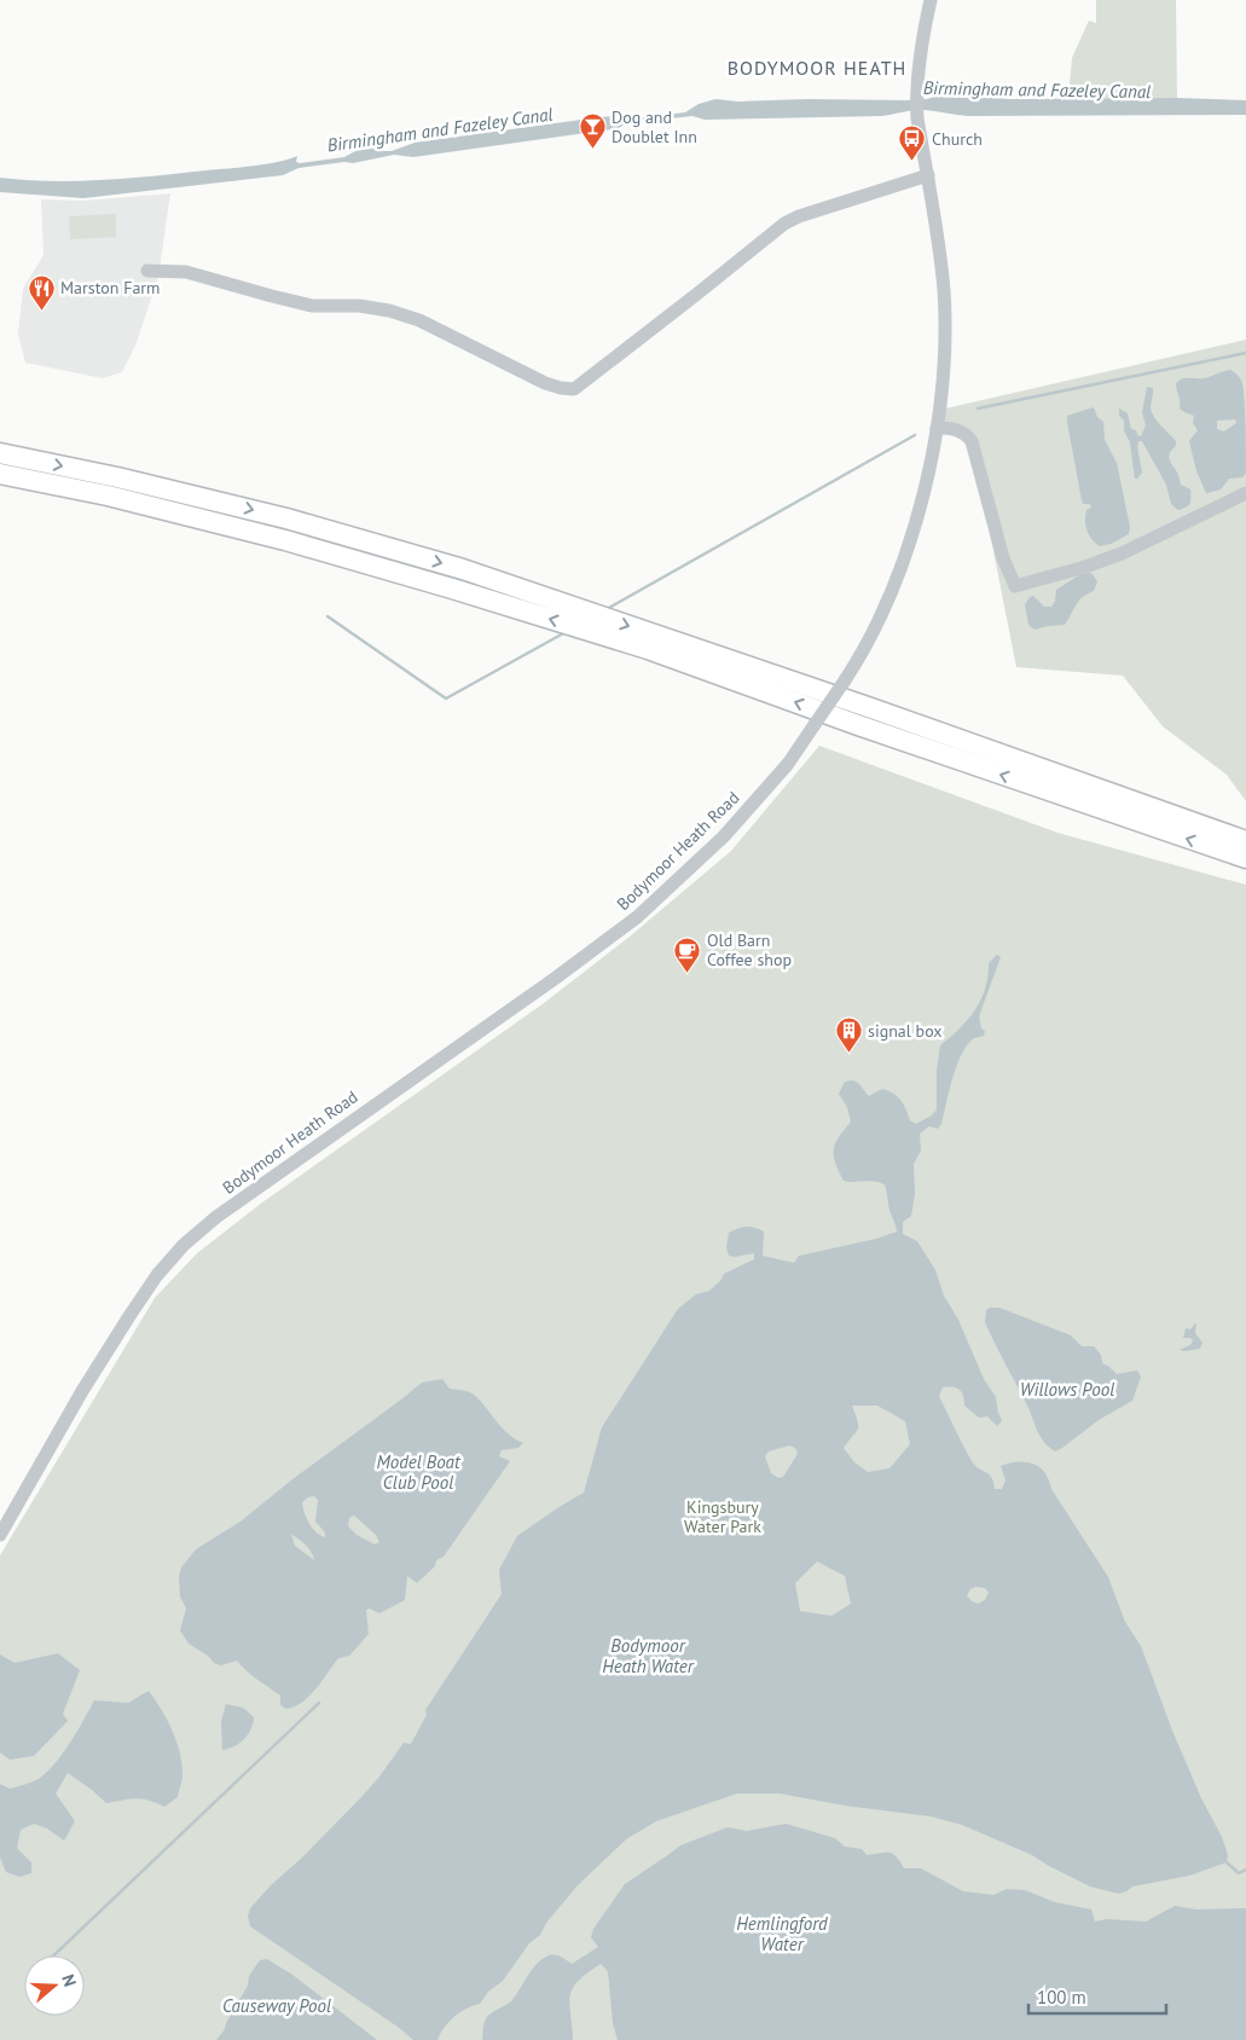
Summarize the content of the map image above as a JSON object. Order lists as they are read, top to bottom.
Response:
{
  "streets": {
    "street": ["Bodymoor Heath Road"]
  },
  "districts": ["BODYMOOR HEATH"],
  "water": [
    "Birmingham and Fazeley Canal",
    "Willows Pool",
    "Model Boat Club Pool",
    "Bodymoor Heath Water",
    "Hemlingford Water",
    "Causeway Pool"
  ],
  "parks": ["Kingsbury Water Park"],
  "places": {
    "bar": ["Dog and Doublet Inn"],
    "bus stop": ["Church"],
    "restaurant": ["Marston Farm"],
    "cafe": ["Old Barn Coffee shop"],
    "building": ["signal box"]
  },
  "scale_bar": "100 m",
  "north": "right"
}
